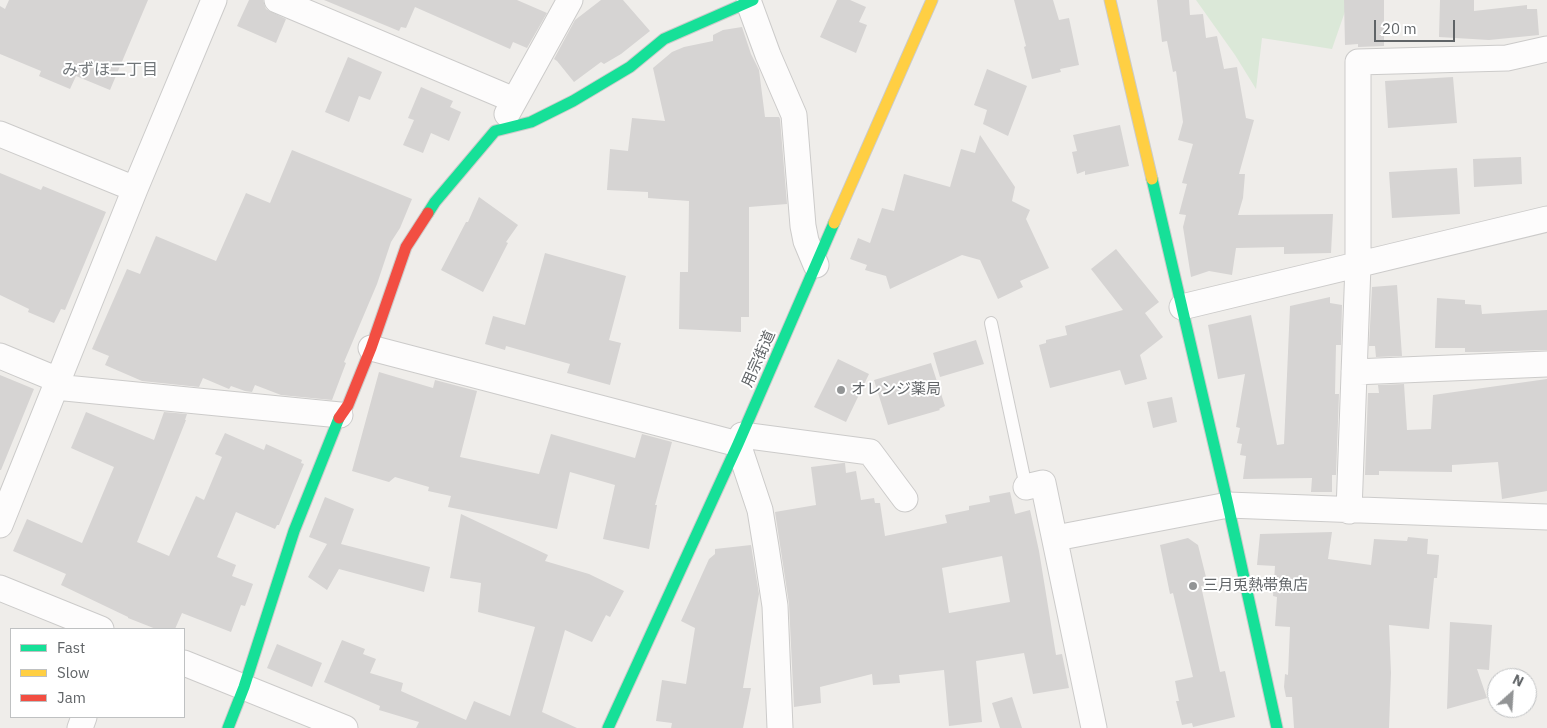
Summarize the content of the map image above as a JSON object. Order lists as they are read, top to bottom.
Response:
{
  "streets": {
    "street": ["用宗街道"]
  },
  "districts": ["みずほ二丁目"],
  "places": ["オレンジ薬局", "三月兎熱帯魚店"],
  "legend": ["Fast", "Slow", "Jam"],
  "scale_bar": "20 m",
  "north": "top right"
}
